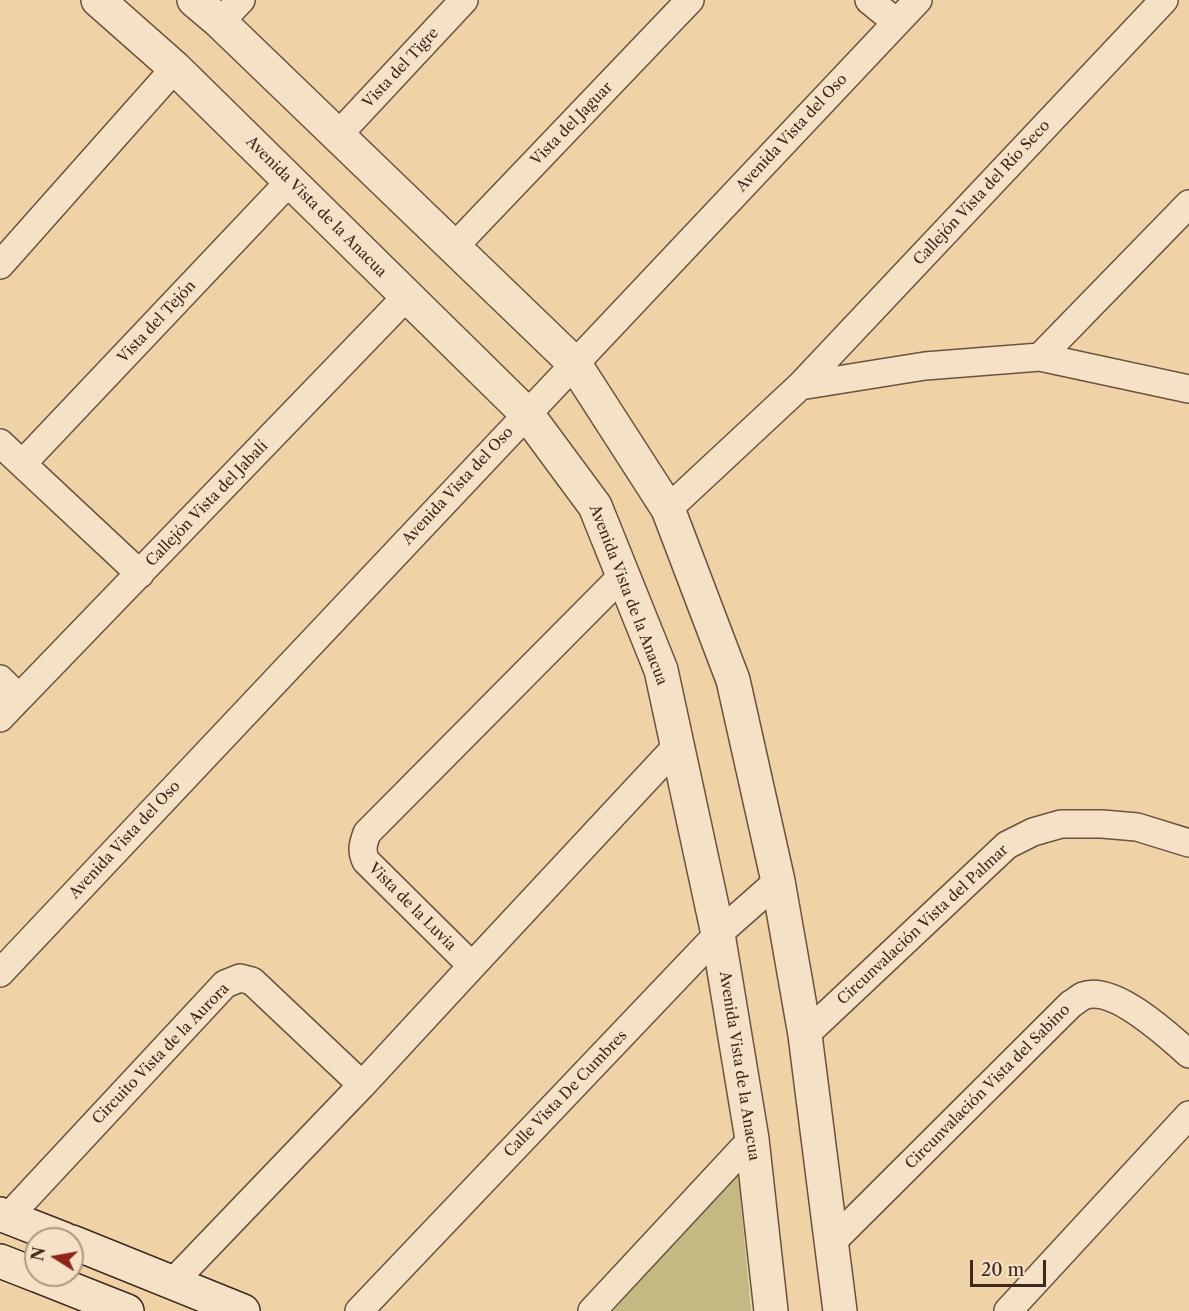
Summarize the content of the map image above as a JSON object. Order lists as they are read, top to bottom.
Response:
{
  "streets": {
    "street": [
      "Vista del Tigre",
      "Vista del Jaguar",
      "Avenida Vista del Oso",
      "Callejón Vista del Río Seco",
      "Avenida Vista de la Anacua",
      "Vista del Tejón",
      "Callejón Vista del Jabalí",
      "Vista de la Luvia",
      "Circunvalación Vista del Palmar",
      "Circuito Vista de la Aurora",
      "Circunvalación Vista del Sabino",
      "Calle Vista De Cumbres"
    ]
  },
  "crossings": [
    ["Avenida Vista del Oso", "Avenida Vista de la Anacua"],
    ["Avenida Vista de la Anacua", "Vista del Tejón"],
    ["Avenida Vista de la Anacua", "Callejón Vista del Jabalí"],
    ["Avenida Vista de la Anacua", "Vista de la Luvia"],
    ["Avenida Vista de la Anacua", "Calle Vista De Cumbres"],
    ["Vista del Tejón", "Callejón Vista del Jabalí"]
  ],
  "scale_bar": "20 m",
  "north": "left"
}
